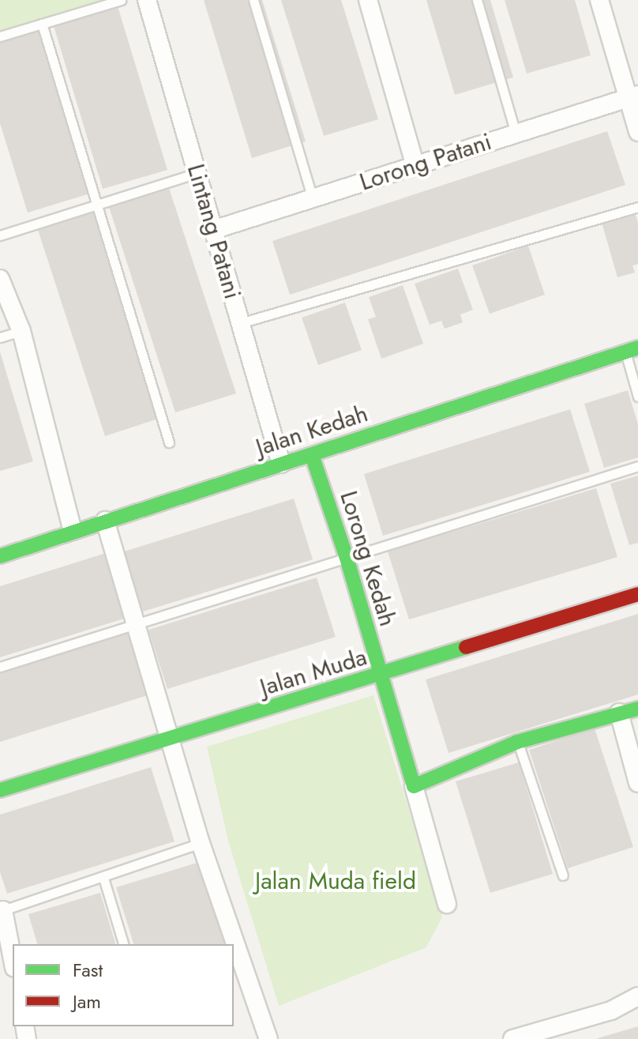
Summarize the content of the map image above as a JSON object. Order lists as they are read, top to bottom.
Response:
{
  "streets": {
    "street": [
      "Lorong Patani",
      "Lintang Patani",
      "Jalan Kedah",
      "Lorong Kedah",
      "Jalan Muda"
    ]
  },
  "crossings": [
    ["Lorong Patani", "Lintang Patani"],
    ["Lintang Patani", "Jalan Kedah"],
    ["Jalan Kedah", "Lorong Kedah"],
    ["Lorong Kedah", "Jalan Muda"]
  ],
  "parks": ["Jalan Muda field"],
  "legend": ["Fast", "Jam"]
}
